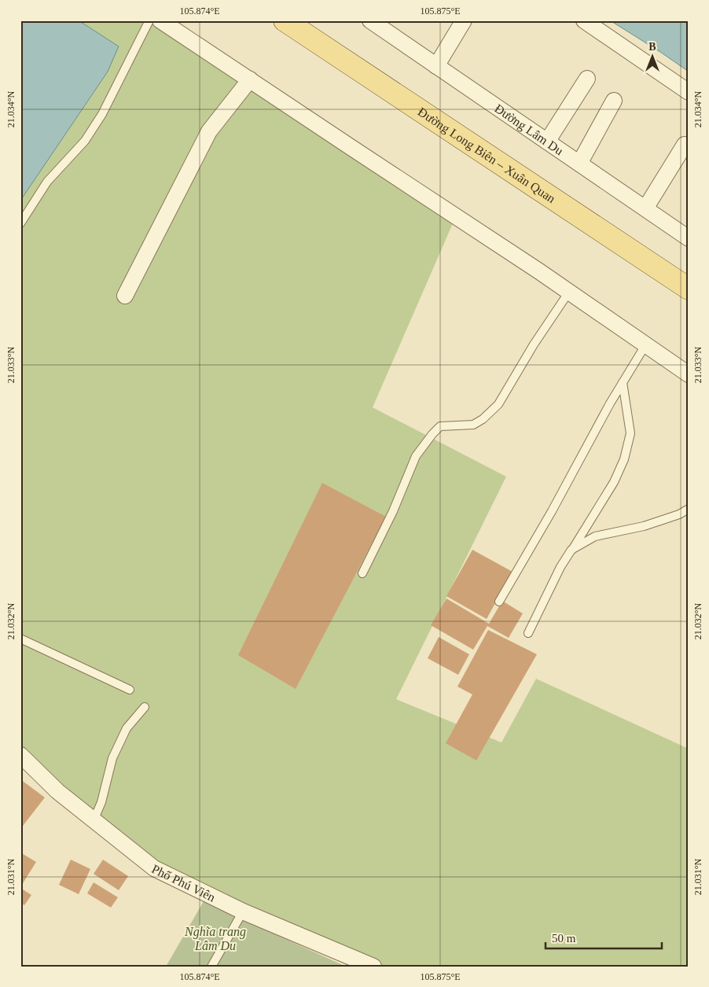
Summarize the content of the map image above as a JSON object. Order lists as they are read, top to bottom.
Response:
{
  "streets": {
    "main road": ["Đường Long Biên – Xuân Quan"],
    "street": ["Đường Lâm Du", "Phố Phú Viên"]
  },
  "parks": ["Nghĩa trang Lâm Du"],
  "scale_bar": "50 m",
  "north": "top",
  "coordinates": [
    "105.874°E",
    "105.875°E",
    "21.034°N",
    "21.033°N",
    "21.032°N",
    "21.031°N"
  ]
}
